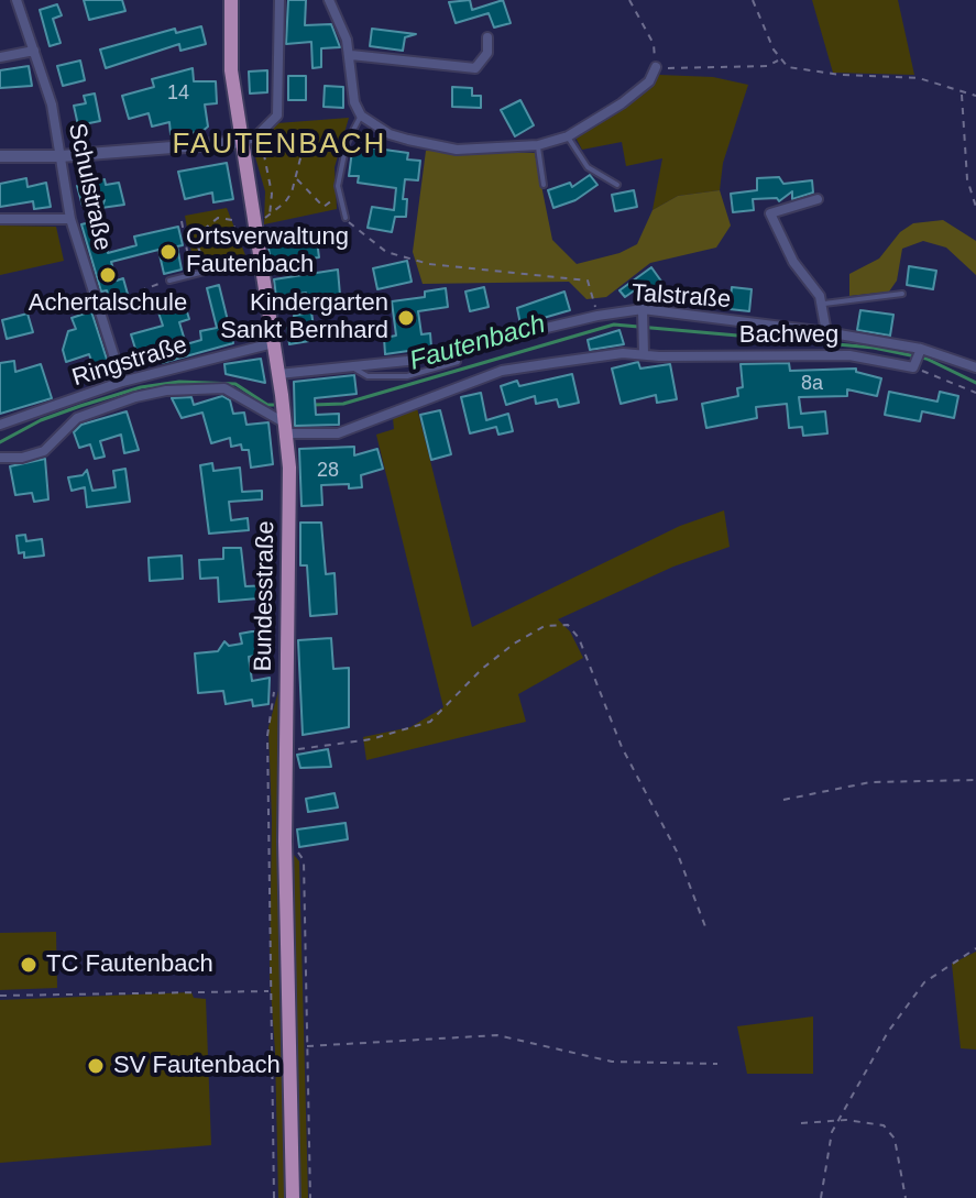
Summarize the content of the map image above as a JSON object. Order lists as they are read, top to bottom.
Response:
{
  "streets": {
    "main road": ["Bundesstraße"],
    "street": [
      "Schulstraße",
      "Talstraße",
      "Bachweg",
      "Ringstraße"
    ]
  },
  "crossings": [
    ["Schulstraße", "Ringstraße"],
    ["Talstraße", "Bundesstraße"],
    ["Bachweg", "Bundesstraße"],
    ["Ringstraße", "Bundesstraße"]
  ],
  "districts": ["FAUTENBACH"],
  "water": ["Fautenbach"],
  "places": [
    "Ortsverwaltung Fautenbach",
    "Achertalschule",
    "Kindergarten Sankt Bernhard",
    "TC Fautenbach",
    "SV Fautenbach"
  ],
  "house_numbers": ["14", "8a", "28"]
}
